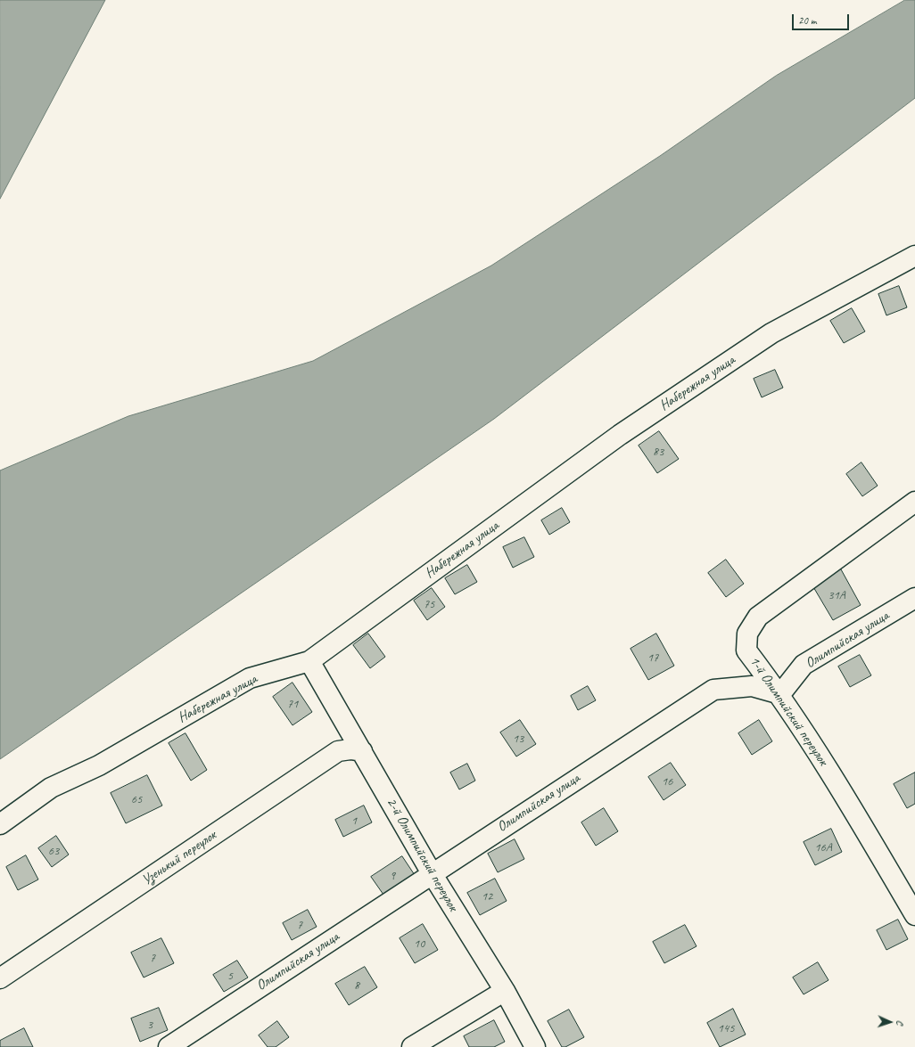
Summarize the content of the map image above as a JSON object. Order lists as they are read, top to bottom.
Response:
{
  "streets": {
    "street": [
      "Набережная улица",
      "Олимпийская улица",
      "1-й Олимпийский переулок",
      "2-й Олимпийский переулок",
      "Узенький переулок"
    ]
  },
  "crossings": [
    ["Набережная улица", "2-й Олимпийский переулок"],
    ["Олимпийская улица", "1-й Олимпийский переулок"],
    ["Олимпийская улица", "2-й Олимпийский переулок"],
    ["2-й Олимпийский переулок", "Узенький переулок"]
  ],
  "house_numbers": [
    "83",
    "31А",
    "75",
    "17",
    "71",
    "13",
    "16",
    "65",
    "1",
    "16А",
    "63",
    "9",
    "12",
    "7",
    "10",
    "7",
    "5",
    "8",
    "3",
    "145"
  ],
  "scale_bar": "20 m",
  "north": "right"
}
